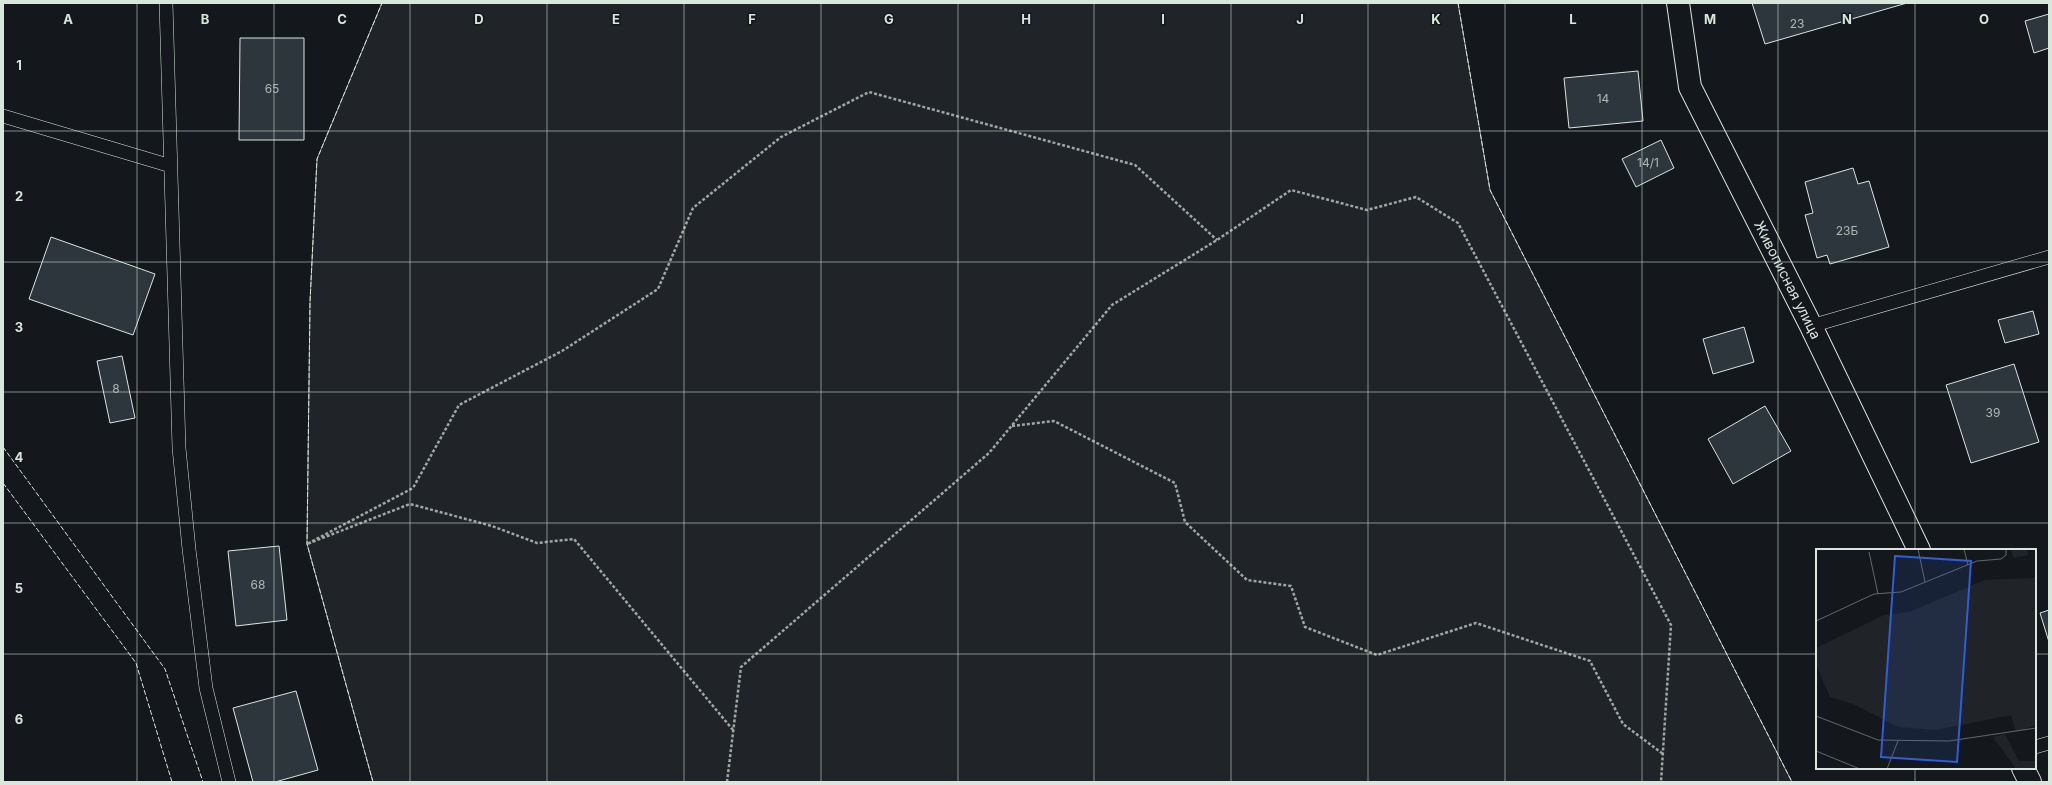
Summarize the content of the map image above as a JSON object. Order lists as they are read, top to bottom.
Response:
{
  "streets": {
    "street": ["Живописная улица"]
  },
  "house_numbers": [
    "23",
    "65",
    "14",
    "14/1",
    "23Б",
    "8",
    "39",
    "68"
  ],
  "grid": {
    "columns": [
      "A",
      "B",
      "C",
      "D",
      "E",
      "F",
      "G",
      "H",
      "I",
      "J",
      "K",
      "L",
      "M",
      "N",
      "O"
    ],
    "rows": [
      "1",
      "2",
      "3",
      "4",
      "5",
      "6"
    ]
  }
}
